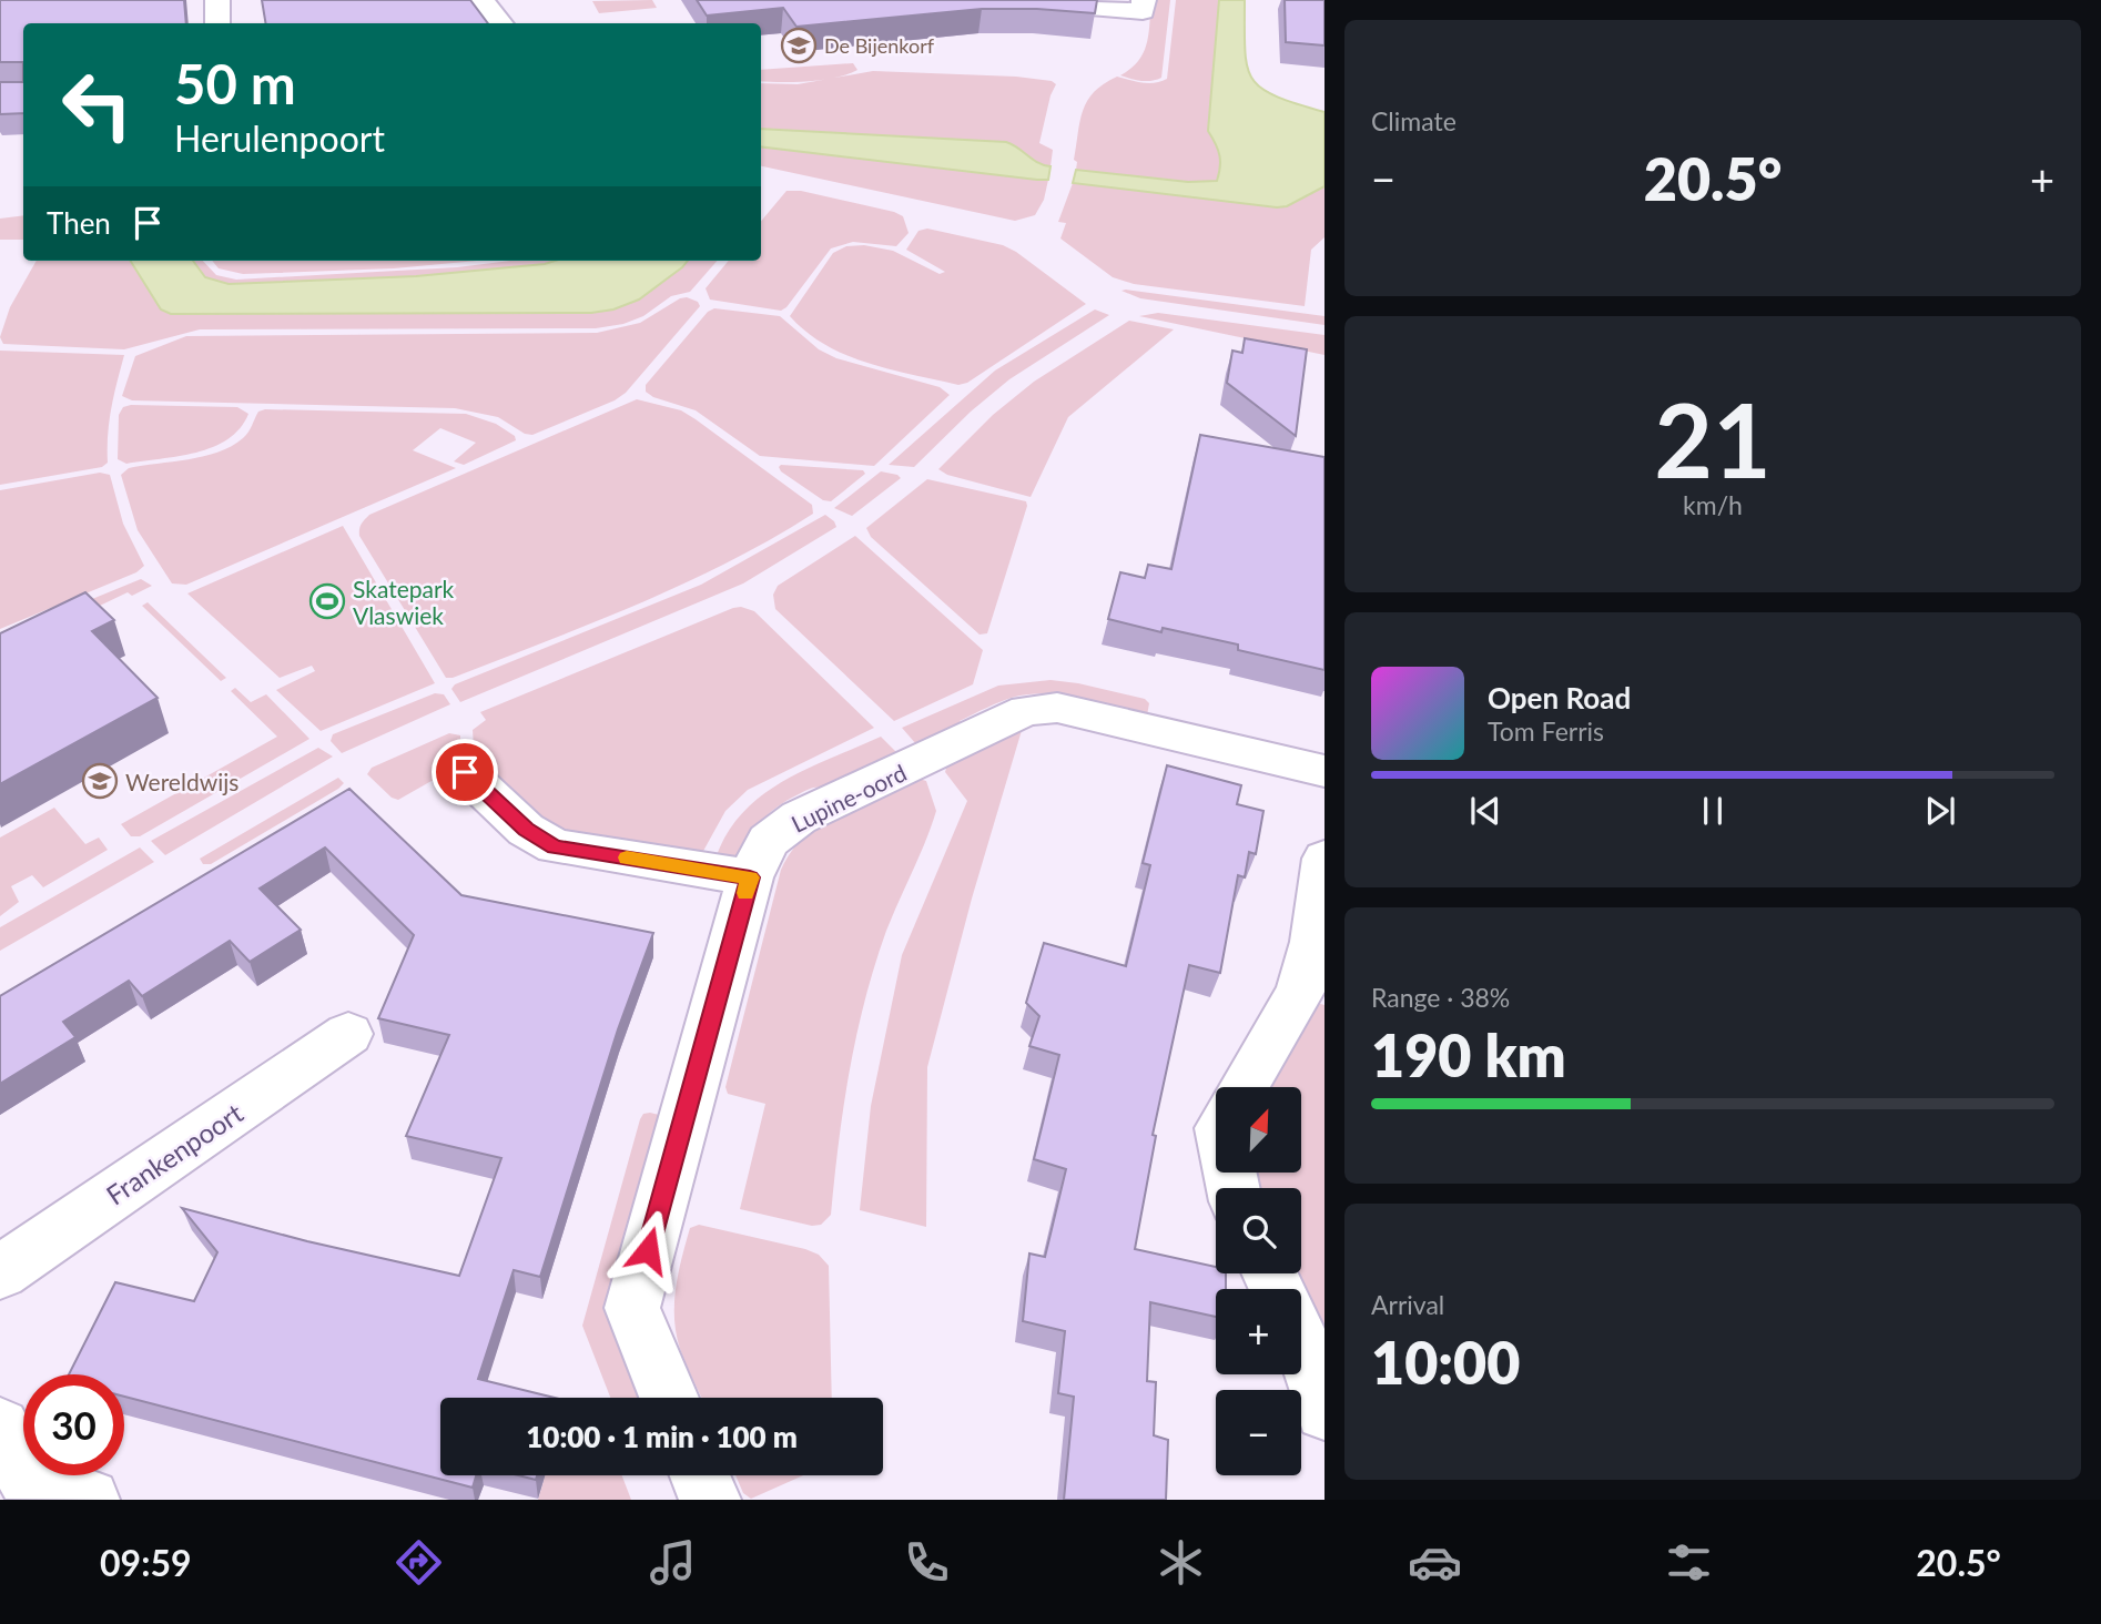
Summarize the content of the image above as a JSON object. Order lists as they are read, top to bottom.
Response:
{
  "streets": {
    "street": ["Lupine-oord", "Frankenpoort"]
  },
  "places": {
    "school or university": ["De Bijenkorf", "Wereldwijs"],
    "sports": ["Skatepark Vlaswiek"]
  },
  "north": "top right",
  "page": {
    "tile": [
      "Climate",
      ["21", "km/h"],
      ["Range · 38%", "190 km"],
      ["Arrival", "10:00"]
    ],
    "turn": ["50 m", "Herulenpoort"],
    "heat": ["−", "20.5°", "+"],
    "then": "Then",
    "song": ["Open Road", "Tom Ferris"],
    "map_buttons": ["+", "−"],
    "limit": "30",
    "trip": "10:00 · 1 min · 100 m",
    "tabs": ["09:59", "20.5°"]
  }
}
